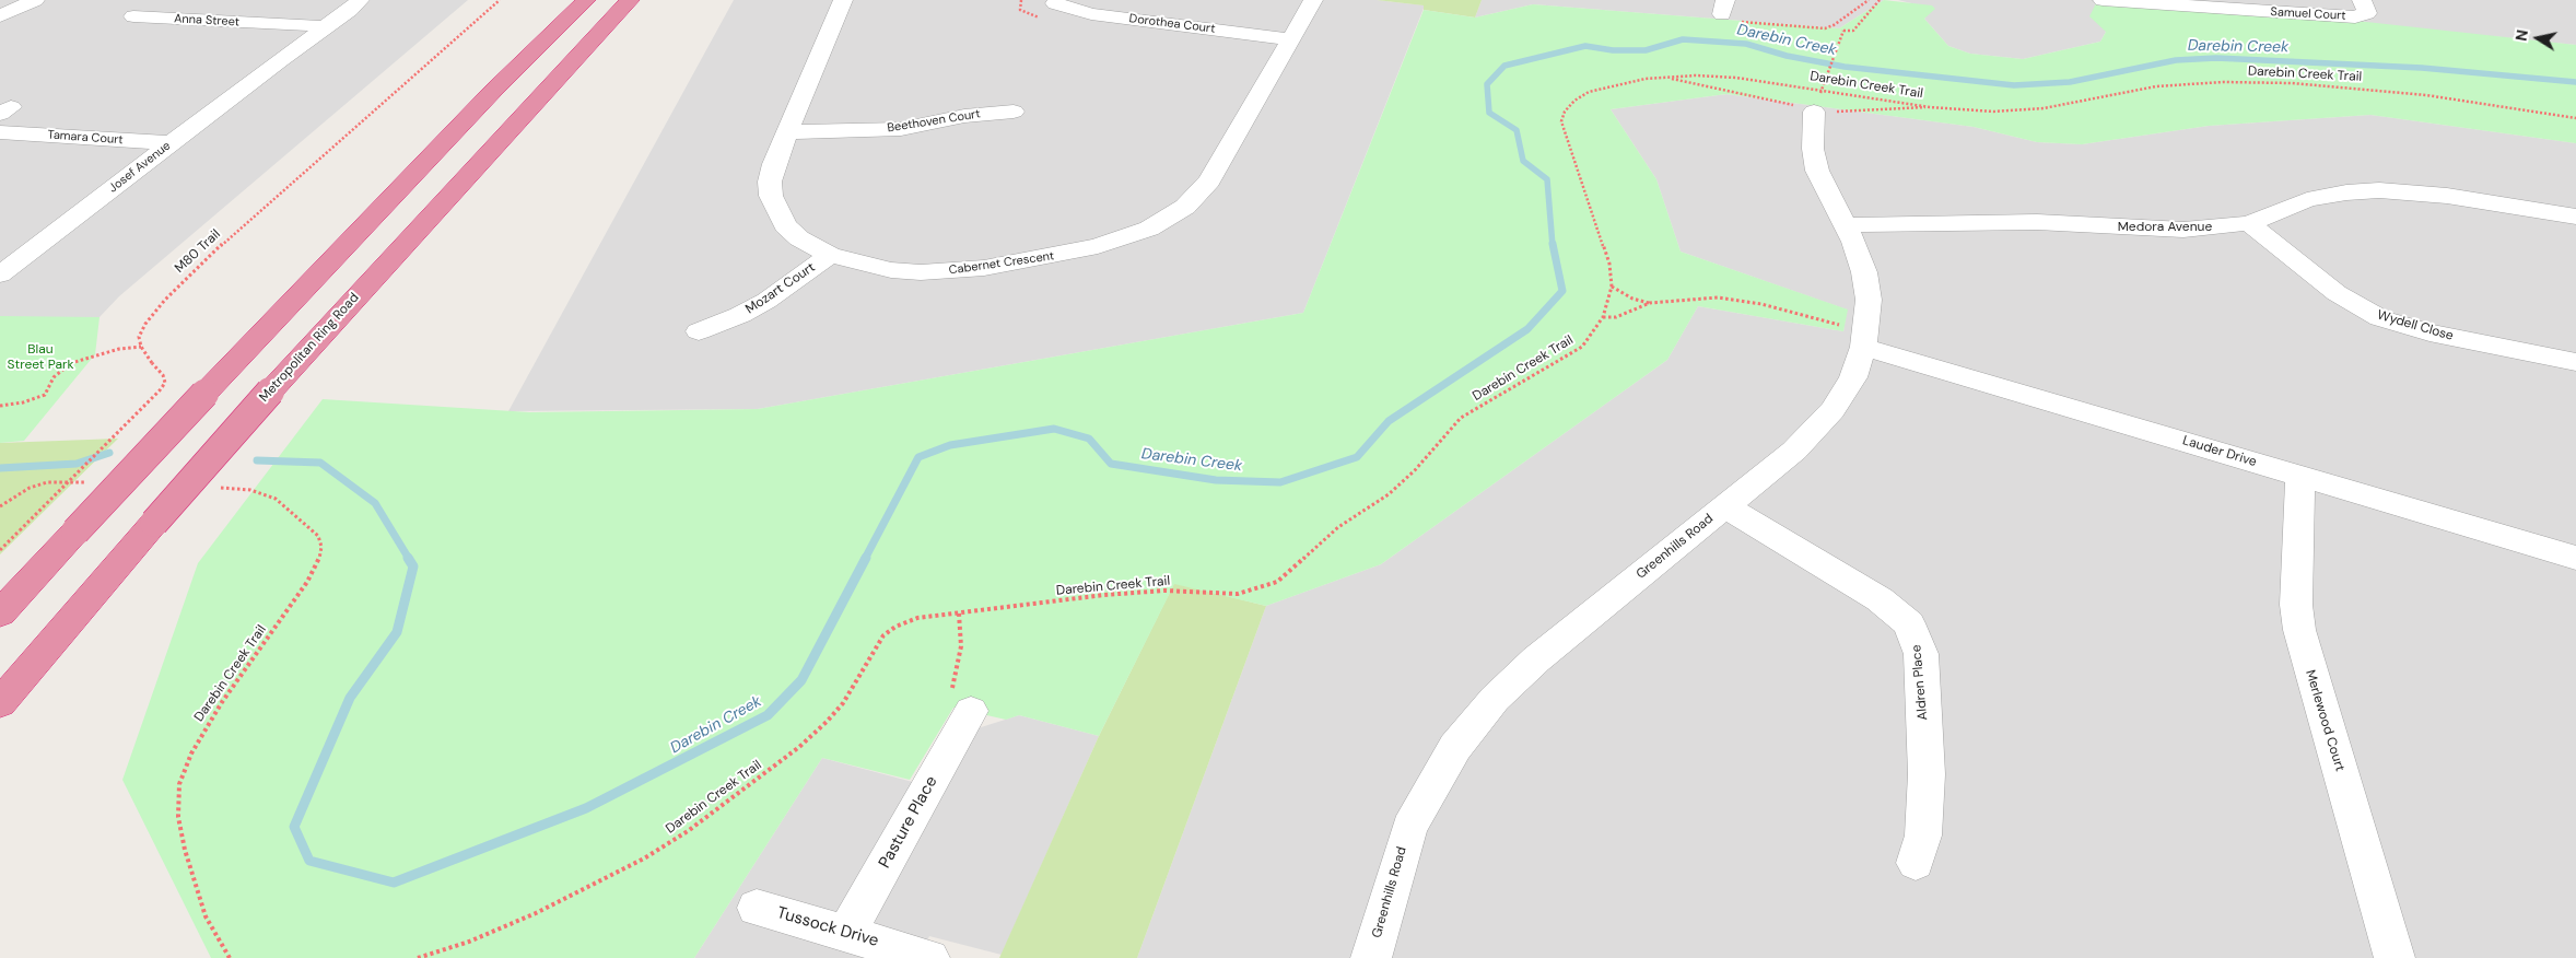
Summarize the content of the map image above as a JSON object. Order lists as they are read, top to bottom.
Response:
{
  "streets": {
    "highway": ["Metropolitan Ring Road"],
    "street": [
      "Samuel Court",
      "Anna Street",
      "Dorothea Court",
      "Beethoven Court",
      "Tamara Court",
      "Josef Avenue",
      "Medora Avenue",
      "Cabernet Crescent",
      "Mozart Court",
      "Wydell Close",
      "Lauder Drive",
      "Greenhills Road",
      "Aldren Place",
      "Merlewood Court",
      "Pasture Place",
      "Tussock Drive"
    ],
    "path": ["Darebin Creek Trail", "M80 Trail"]
  },
  "crossings": [
    ["Anna Street", "Josef Avenue"],
    ["Dorothea Court", "Cabernet Crescent"],
    ["Beethoven Court", "Cabernet Crescent"],
    ["Tamara Court", "Josef Avenue"],
    ["Medora Avenue", "Wydell Close"],
    ["Medora Avenue", "Greenhills Road"],
    ["Cabernet Crescent", "Mozart Court"],
    ["Lauder Drive", "Greenhills Road"],
    ["Lauder Drive", "Merlewood Court"],
    ["Greenhills Road", "Aldren Place"],
    ["Pasture Place", "Tussock Drive"]
  ],
  "water": ["Darebin Creek"],
  "parks": ["Blau Street Park"],
  "north": "left"
}
